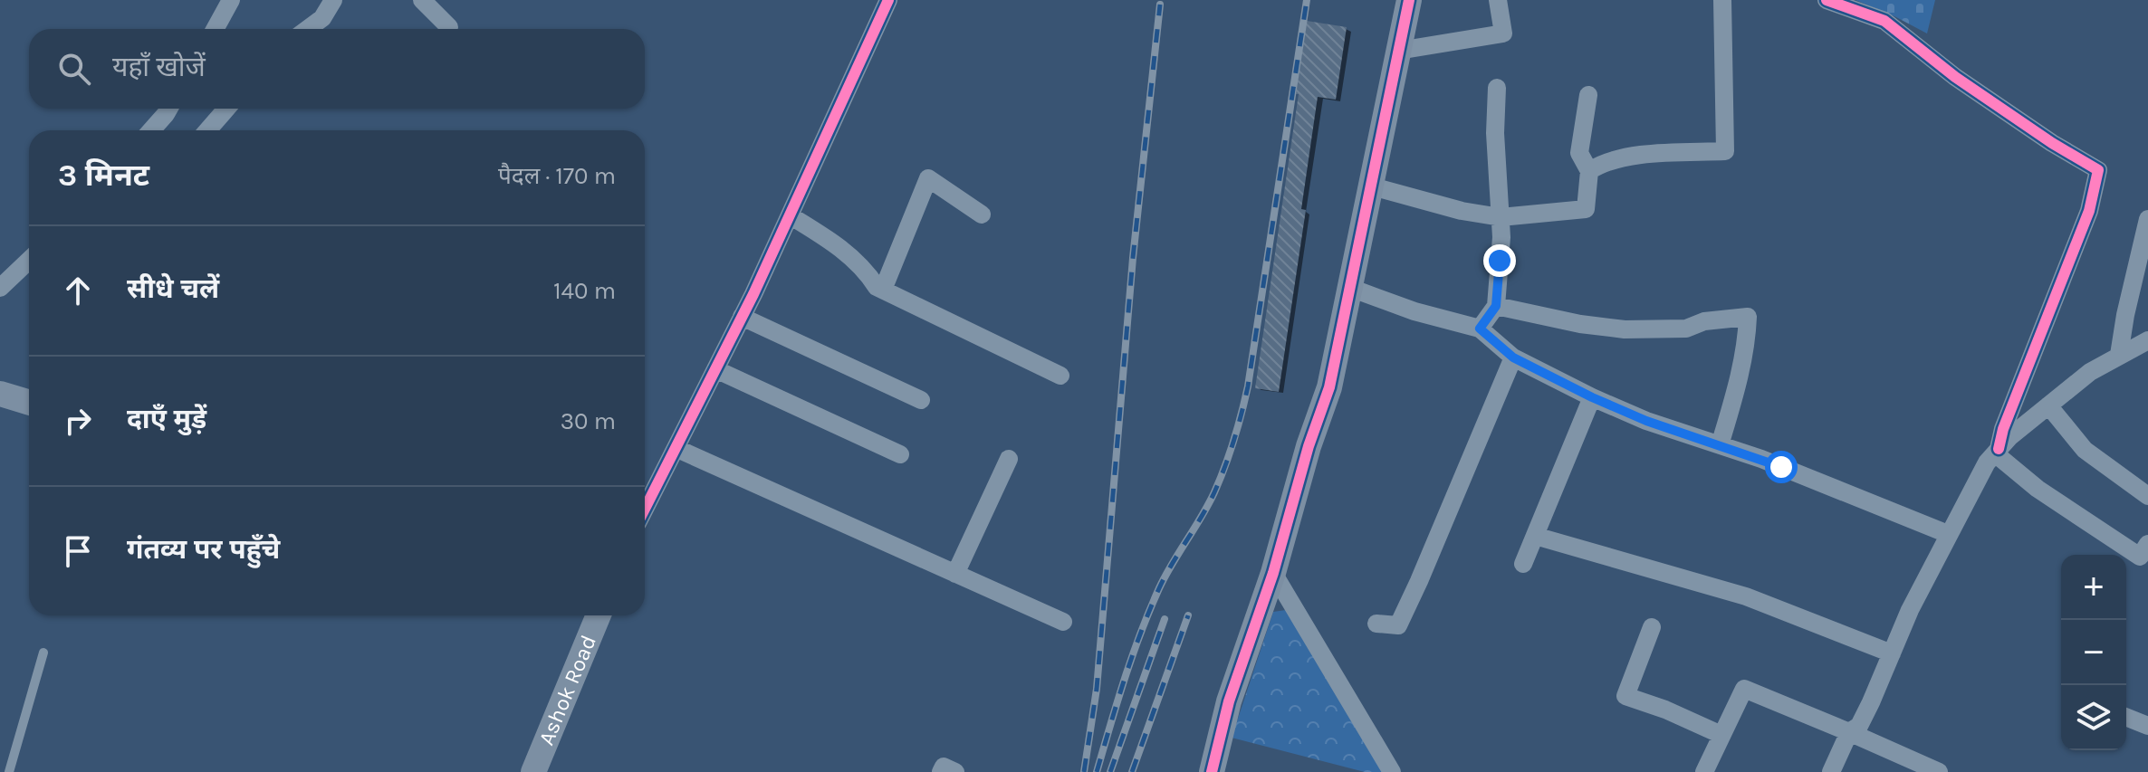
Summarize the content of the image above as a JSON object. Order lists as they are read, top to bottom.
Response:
{
  "streets": {
    "street": ["Ashok Road"]
  },
  "page": {
    "search": "यहाँ खोजें",
    "heading": ["3 मिनट", "पैदल · 170 m"],
    "list": [
      ["सीधे चलें", "140 m"],
      ["दाएँ मुड़ें", "30 m"],
      "गंतव्य पर पहुँचे"
    ],
    "map_buttons": ["+", "−"]
  }
}
